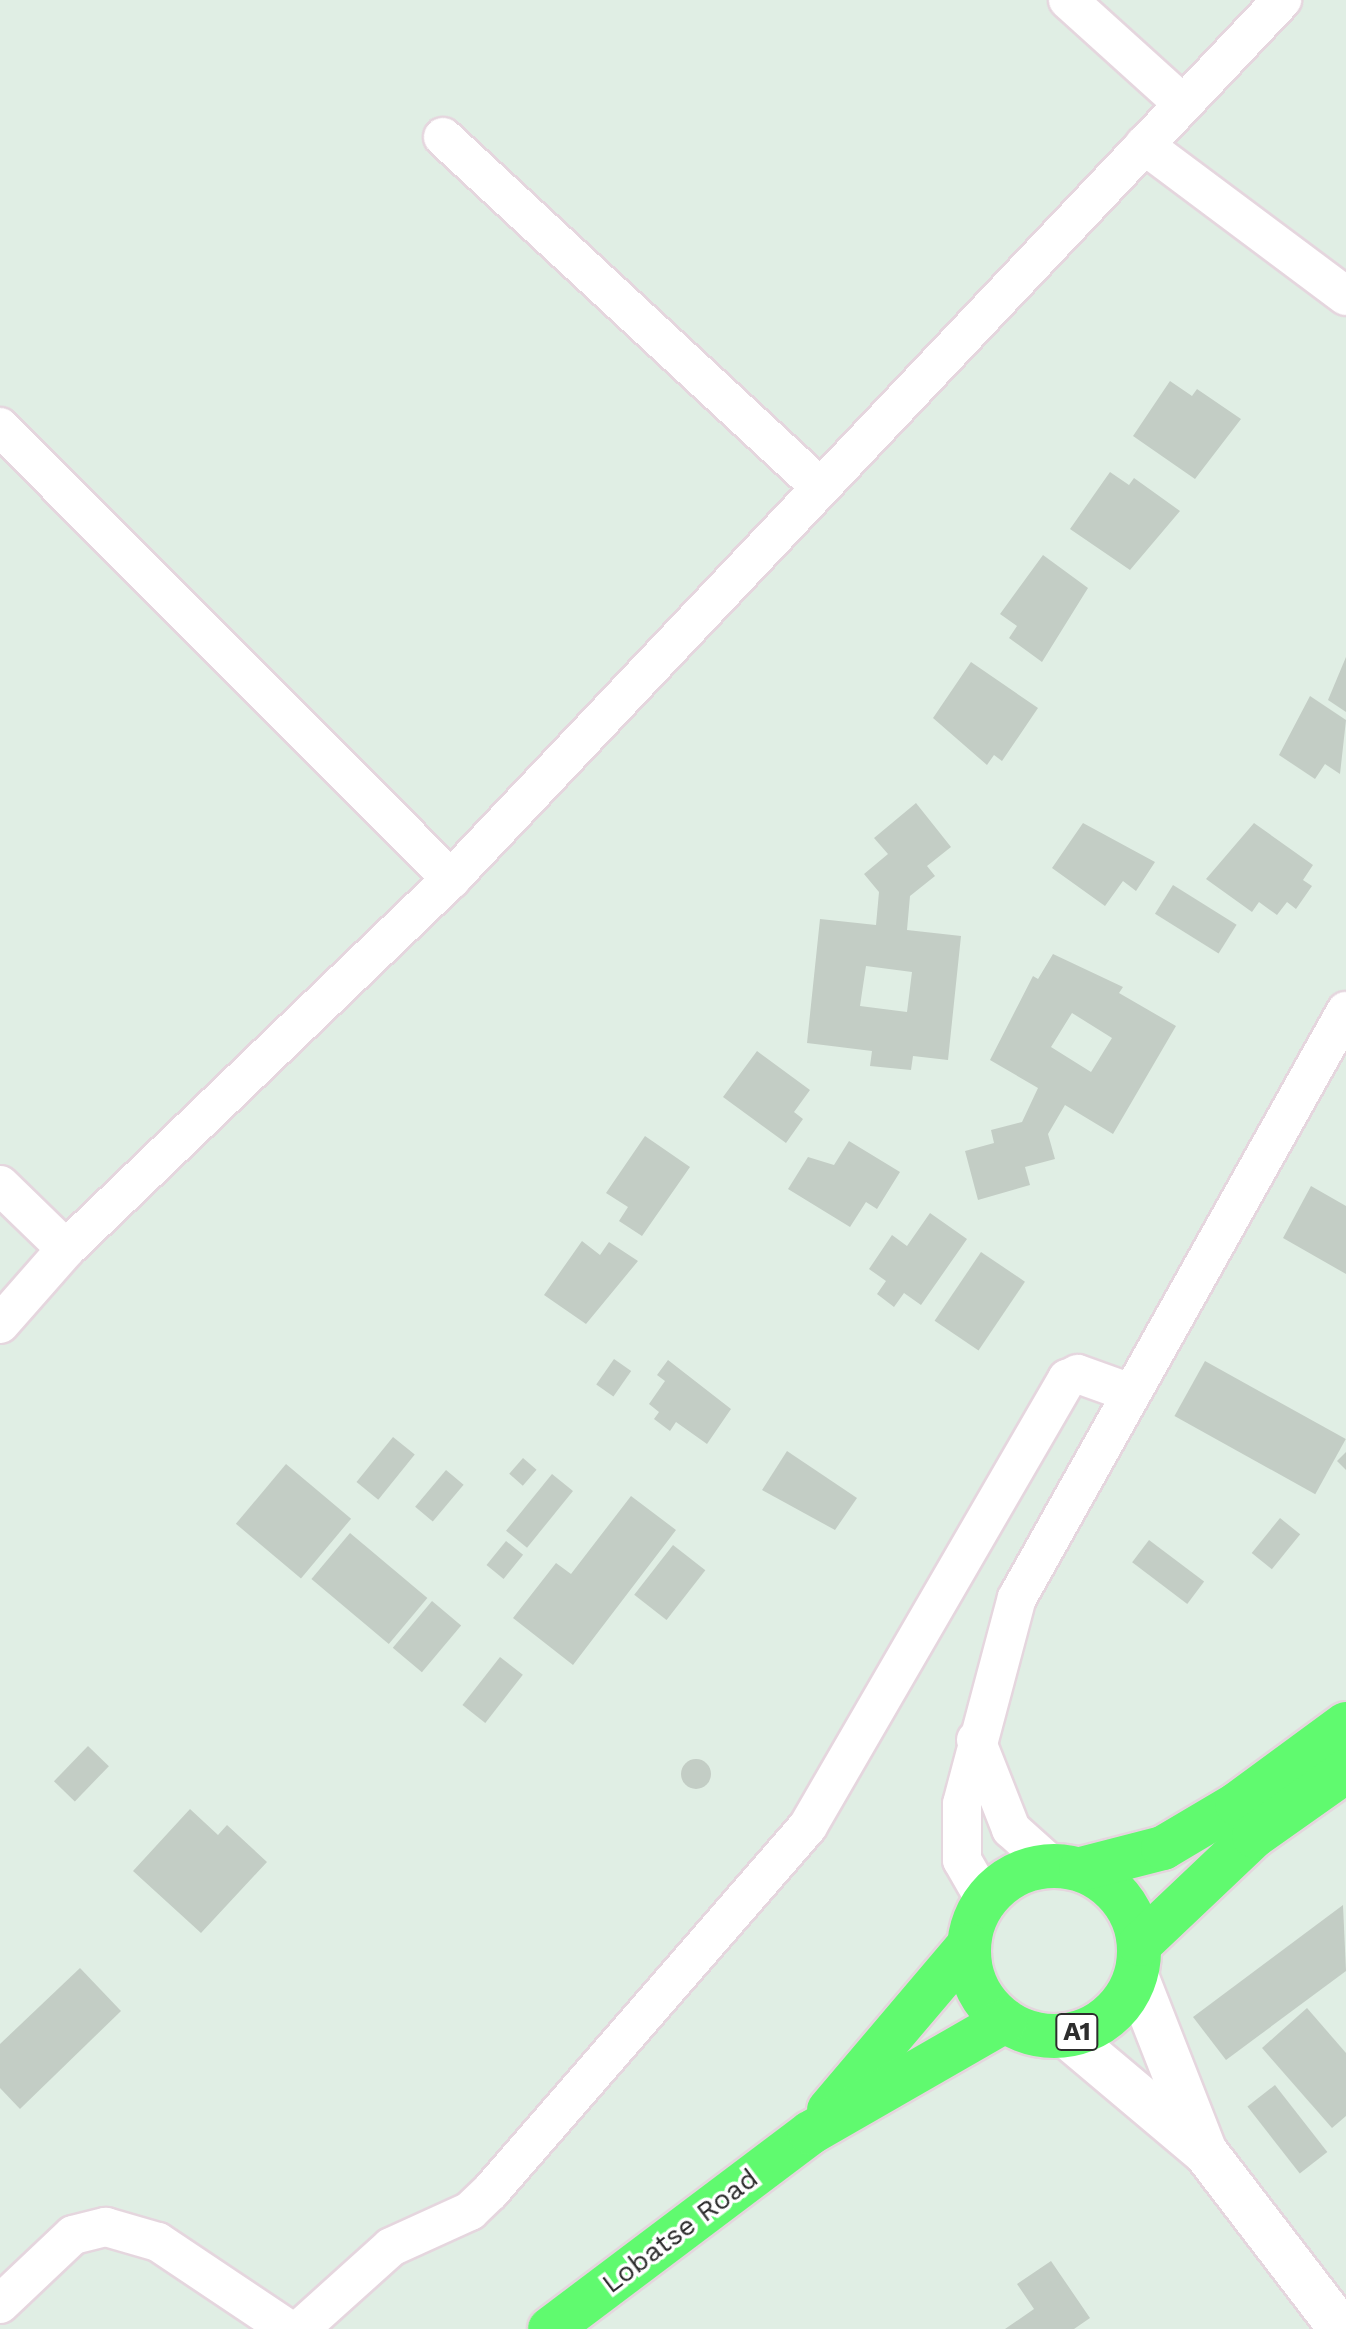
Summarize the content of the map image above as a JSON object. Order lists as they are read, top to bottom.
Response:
{
  "streets": {
    "highway": ["A1", "Lobatse Road"]
  },
  "crossings": [
    ["A1", "Lobatse Road"]
  ]
}
